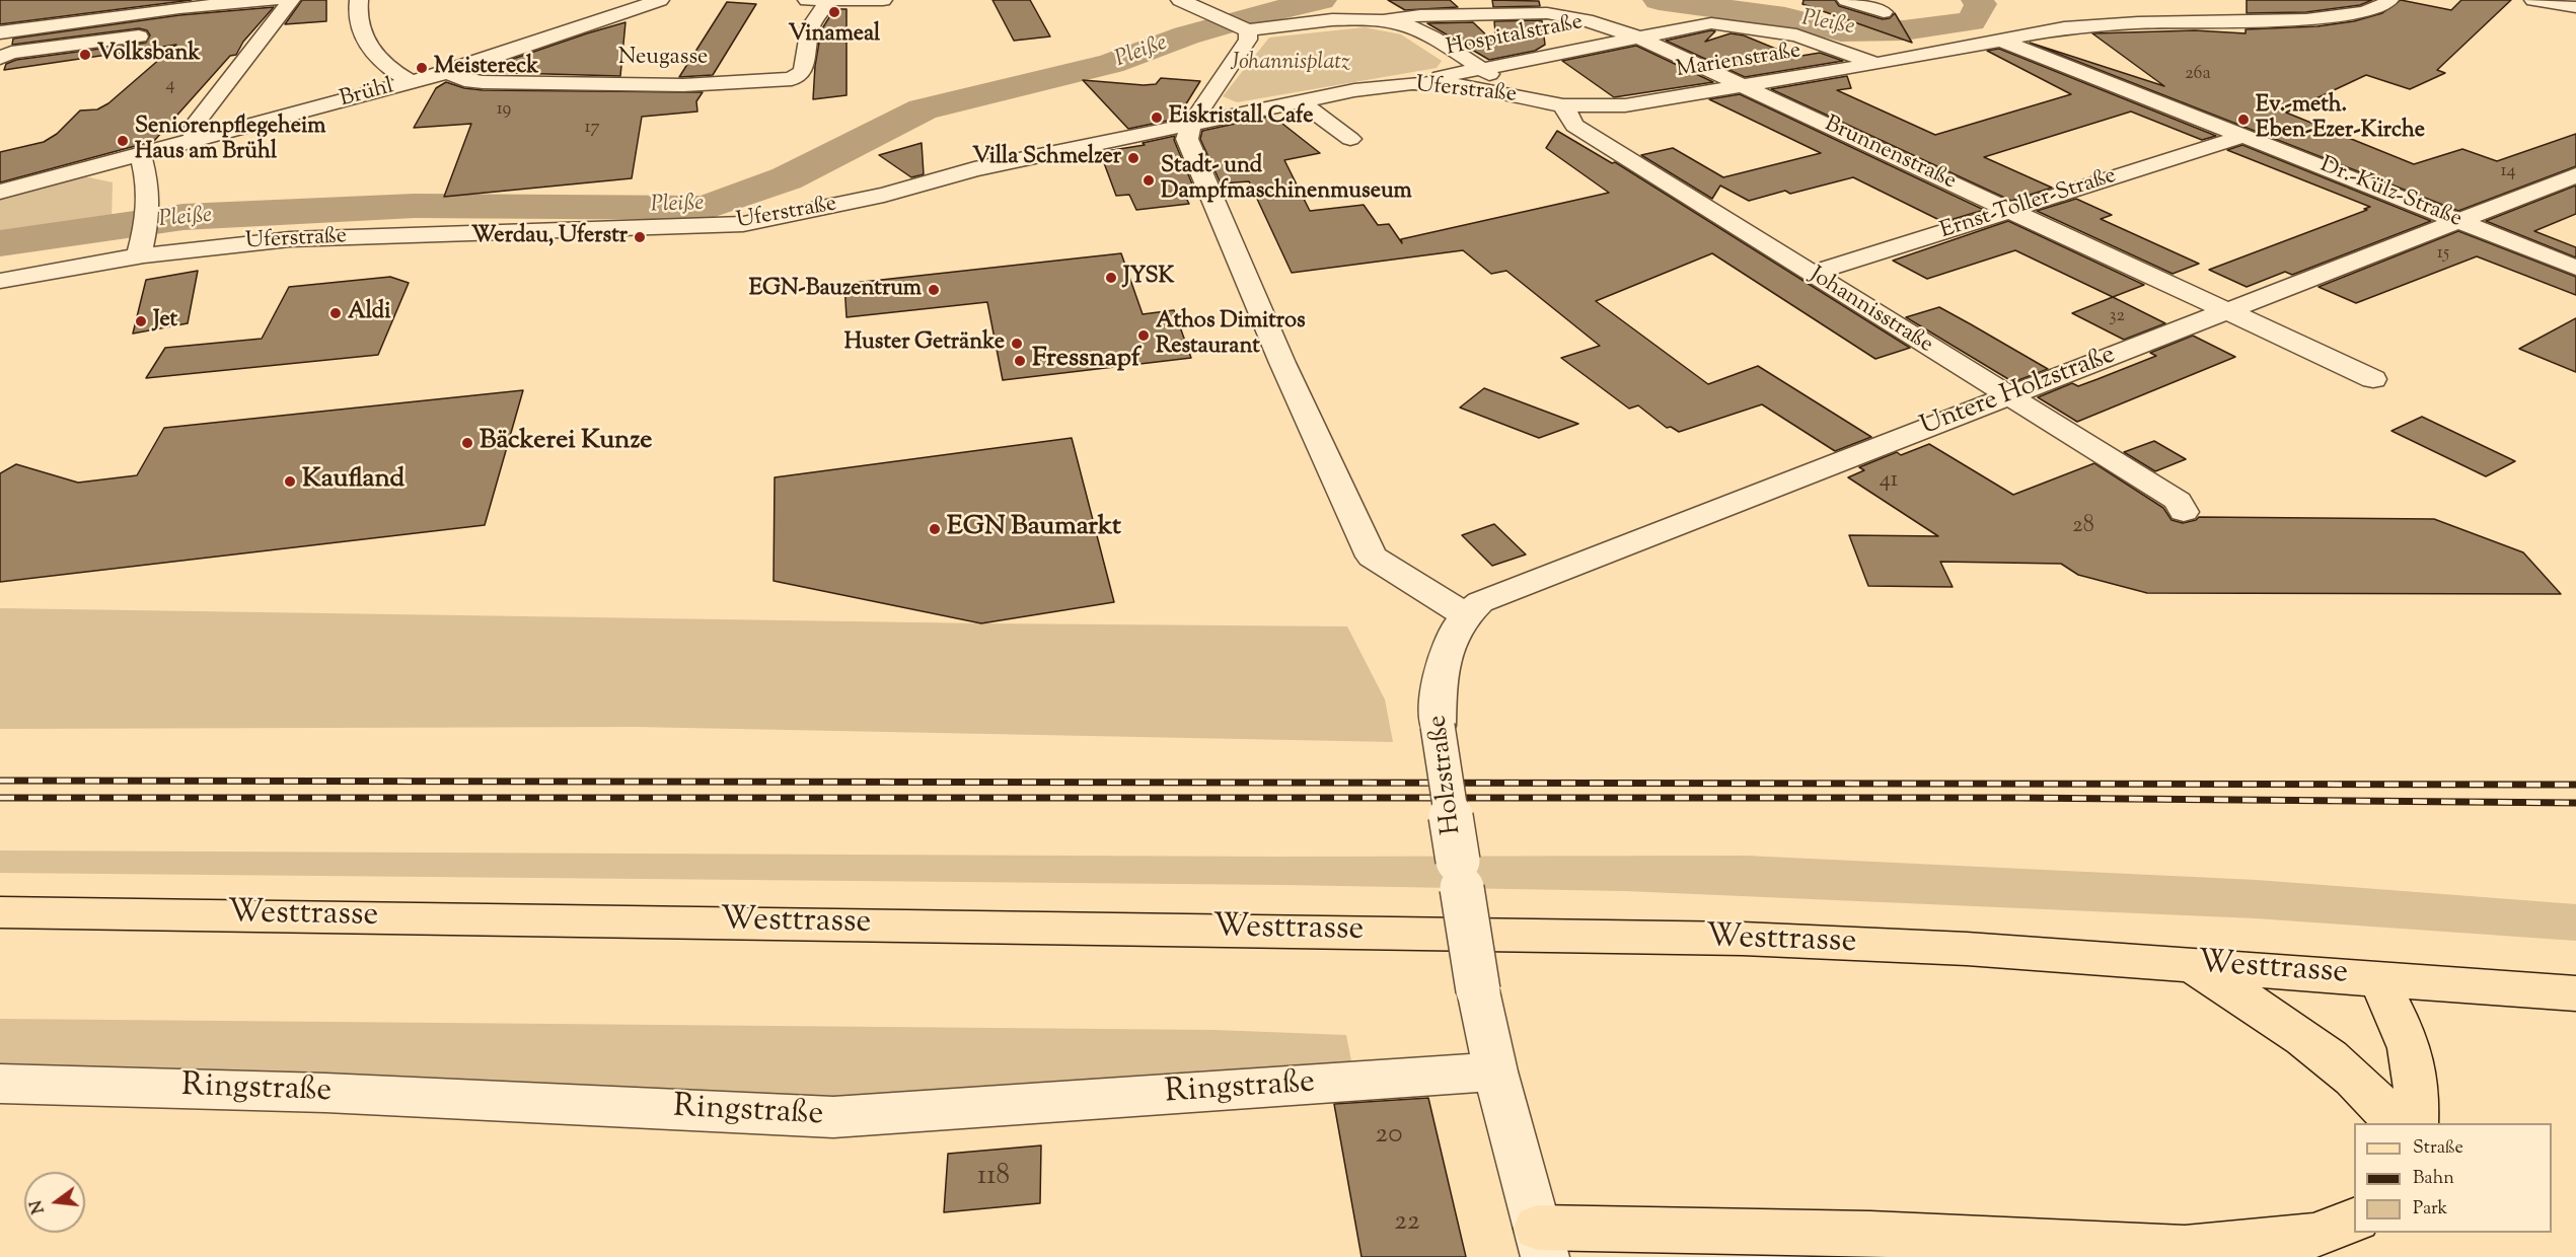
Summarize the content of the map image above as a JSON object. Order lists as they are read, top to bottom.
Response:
{
  "streets": {
    "main road": ["Westtrasse"],
    "street": [
      "Hospitalstraße",
      "Neugasse",
      "Marienstraße",
      "Uferstraße",
      "Brühl",
      "Brunnenstraße",
      "Dr.-Külz-Straße",
      "Ernst-Toller-Straße",
      "Johannisstraße",
      "Untere Holzstraße",
      "Holzstraße",
      "Ringstraße"
    ]
  },
  "crossings": [
    ["Hospitalstraße", "Marienstraße"],
    ["Hospitalstraße", "Uferstraße"],
    ["Hospitalstraße", "Brunnenstraße"],
    ["Neugasse", "Brühl"],
    ["Marienstraße", "Uferstraße"],
    ["Marienstraße", "Brunnenstraße"],
    ["Marienstraße", "Dr.-Külz-Straße"],
    ["Marienstraße", "Johannisstraße"],
    ["Uferstraße", "Johannisstraße"],
    ["Brunnenstraße", "Ernst-Toller-Straße"],
    ["Brunnenstraße", "Untere Holzstraße"],
    ["Dr.-Külz-Straße", "Ernst-Toller-Straße"],
    ["Dr.-Külz-Straße", "Untere Holzstraße"],
    ["Ernst-Toller-Straße", "Johannisstraße"],
    ["Johannisstraße", "Untere Holzstraße"],
    ["Untere Holzstraße", "Holzstraße"],
    ["Holzstraße", "Ringstraße"]
  ],
  "water": ["Pleiße"],
  "parks": ["Johannisplatz"],
  "places": [
    "Vinameal",
    "Volksbank",
    "Meistereck",
    "Eiskristall Cafe",
    "Ev.-meth. Eben-Ezer-Kirche",
    "Seniorenpflegeheim Haus am Brühl",
    "Villa Schmelzer",
    "Stadt- und Dampfmaschinenmuseum",
    "Werdau, Uferstr",
    "JYSK",
    "EGN-Bauzentrum",
    "Aldi",
    "Jet",
    "Athos Dimitros Restaurant",
    "Huster Getränke",
    "Fressnapf",
    "Bäckerei Kunze",
    "Kaufland",
    "EGN Baumarkt"
  ],
  "house_numbers": [
    "26a",
    "4",
    "19",
    "17",
    "14",
    "15",
    "32",
    "41",
    "28",
    "20",
    "118",
    "22"
  ],
  "legend": ["Straße", "Bahn", "Park"],
  "north": "left"
}
